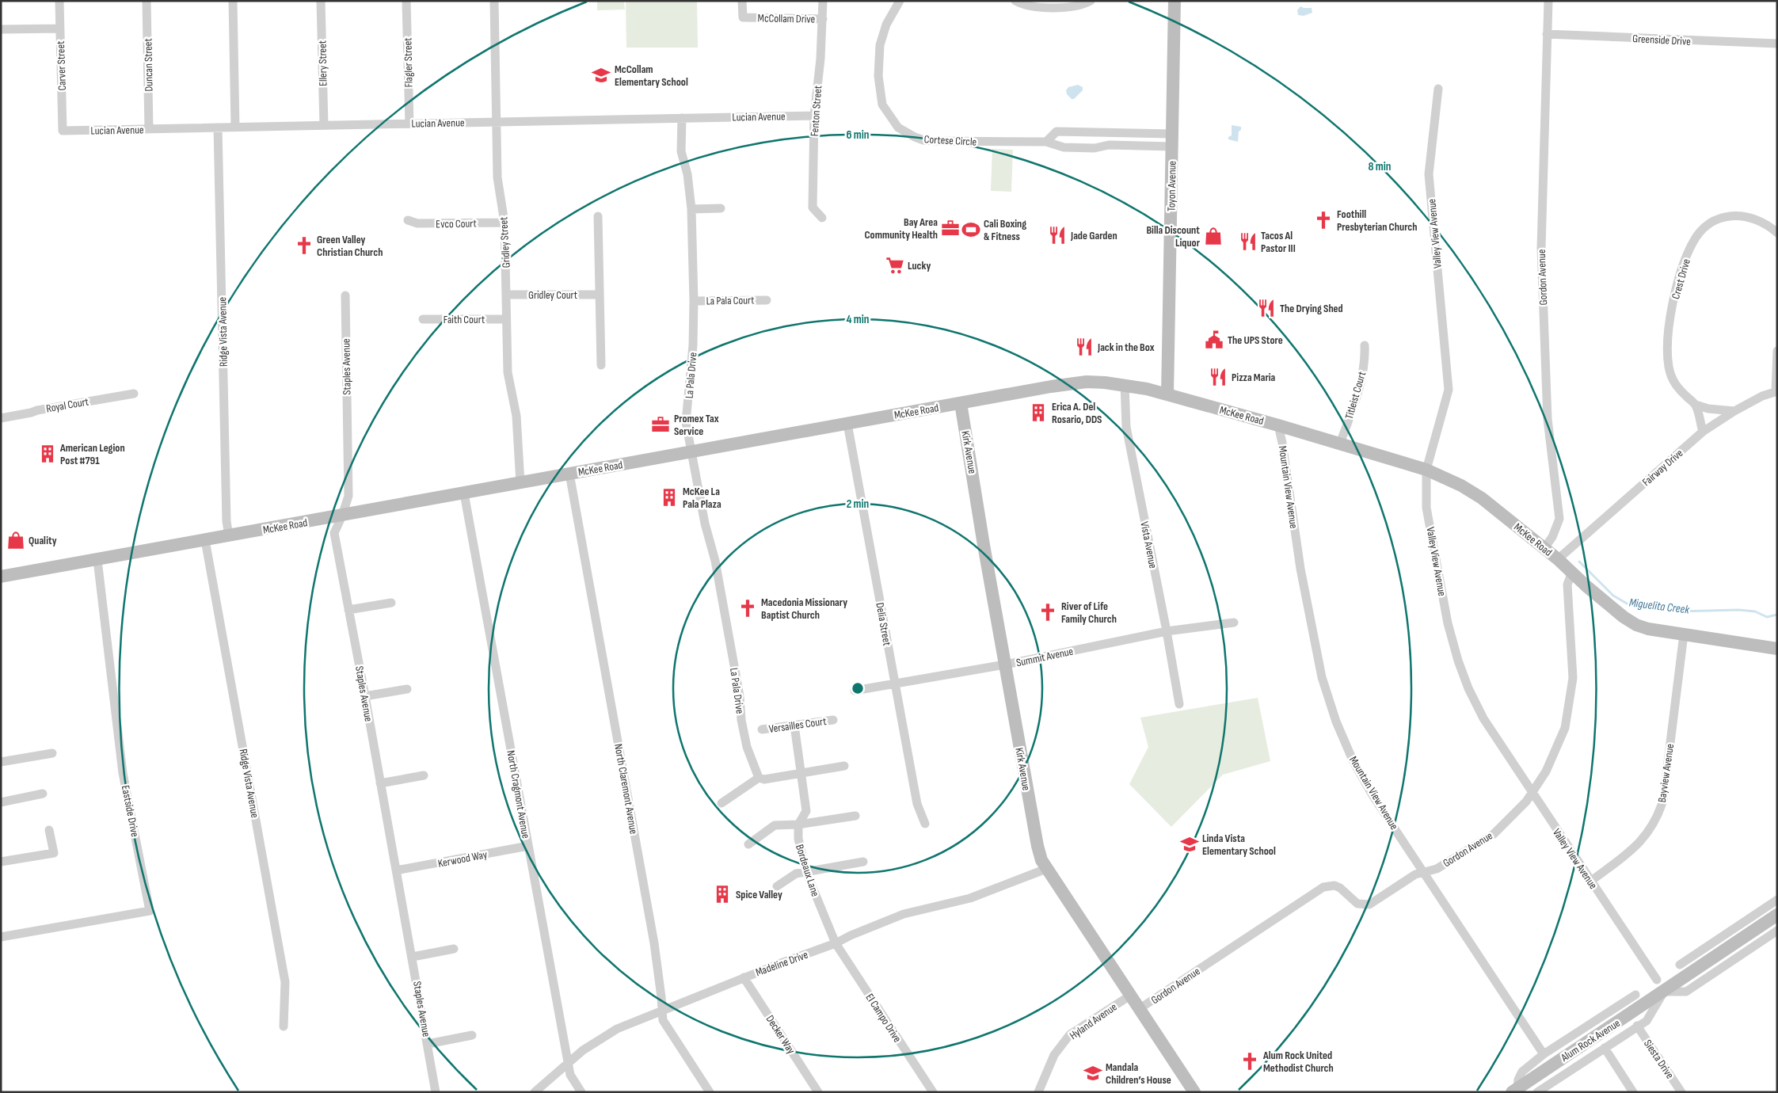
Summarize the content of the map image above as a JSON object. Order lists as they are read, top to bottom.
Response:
{
  "streets": {
    "street": [
      "McCollam Drive",
      "Greenside Drive",
      "Flagler Street",
      "Ellery Street",
      "Duncan Street",
      "Carver Street",
      "Fenton Street",
      "Lucian Avenue",
      "Cortese Circle",
      "Toyon Avenue",
      "Evco Court",
      "Valley View Avenue",
      "Gridley Street",
      "Gordon Avenue",
      "Crest Drive",
      "Gridley Court",
      "La Pala Court",
      "Faith Court",
      "Ridge Vista Avenue",
      "Staples Avenue",
      "La Pala Drive",
      "Titleist Court",
      "Royal Court",
      "McKee Road",
      "Kirk Avenue",
      "Fairway Drive",
      "Mountain View Avenue",
      "Vista Avenue",
      "Delia Street",
      "Summit Avenue",
      "Versailles Court",
      "Bayview Avenue",
      "North Claremont Avenue",
      "North Cragmont Avenue",
      "Eastside Drive",
      "Kerwood Way",
      "Bordeaux Lane",
      "Madeline Drive",
      "El Campo Drive",
      "Hyland Avenue",
      "Decker Way",
      "Alum Rock Avenue",
      "Siesta Drive"
    ]
  },
  "crossings": [
    ["McCollam Drive", "Fenton Street"],
    ["Greenside Drive", "Gordon Avenue"],
    ["Flagler Street", "Lucian Avenue"],
    ["Ellery Street", "Lucian Avenue"],
    ["Duncan Street", "Lucian Avenue"],
    ["Carver Street", "Lucian Avenue"],
    ["Fenton Street", "Lucian Avenue"],
    ["Lucian Avenue", "Gridley Street"],
    ["Lucian Avenue", "Ridge Vista Avenue"],
    ["Lucian Avenue", "La Pala Drive"],
    ["Cortese Circle", "Toyon Avenue"],
    ["Toyon Avenue", "McKee Road"],
    ["Evco Court", "Gridley Street"],
    ["Valley View Avenue", "Gordon Avenue"],
    ["Valley View Avenue", "McKee Road"],
    ["Valley View Avenue", "Bayview Avenue"],
    ["Gridley Street", "Gridley Court"],
    ["Gridley Street", "Faith Court"],
    ["Gridley Street", "McKee Road"],
    ["Gordon Avenue", "McKee Road"],
    ["Gordon Avenue", "Kirk Avenue"],
    ["Gordon Avenue", "Mountain View Avenue"],
    ["Crest Drive", "Fairway Drive"],
    ["La Pala Court", "La Pala Drive"],
    ["Ridge Vista Avenue", "McKee Road"],
    ["Staples Avenue", "McKee Road"],
    ["Staples Avenue", "Kerwood Way"],
    ["La Pala Drive", "McKee Road"],
    ["Titleist Court", "McKee Road"],
    ["McKee Road", "Kirk Avenue"],
    ["McKee Road", "Fairway Drive"],
    ["McKee Road", "Mountain View Avenue"],
    ["McKee Road", "Vista Avenue"],
    ["McKee Road", "Delia Street"],
    ["McKee Road", "Bayview Avenue"],
    ["McKee Road", "North Claremont Avenue"],
    ["McKee Road", "North Cragmont Avenue"],
    ["McKee Road", "Eastside Drive"],
    ["Kirk Avenue", "Summit Avenue"],
    ["Kirk Avenue", "Madeline Drive"],
    ["Kirk Avenue", "Hyland Avenue"],
    ["Mountain View Avenue", "Alum Rock Avenue"],
    ["Vista Avenue", "Summit Avenue"],
    ["Delia Street", "Summit Avenue"],
    ["Versailles Court", "Bordeaux Lane"],
    ["North Claremont Avenue", "Madeline Drive"],
    ["North Cragmont Avenue", "Kerwood Way"],
    ["North Cragmont Avenue", "Madeline Drive"],
    ["Bordeaux Lane", "Madeline Drive"],
    ["Bordeaux Lane", "El Campo Drive"],
    ["Madeline Drive", "El Campo Drive"],
    ["Madeline Drive", "Decker Way"],
    ["Alum Rock Avenue", "Siesta Drive"]
  ],
  "water": ["Miguelita Creek"],
  "places": {
    "school or university": ["McCollam Elementary School", "Linda Vista Elementary School", "Mandala Children’s House"],
    "church": [
      "Foothill Presbyterian Church",
      "Green Valley Christian Church",
      "Macedonia Missionary Baptist Church",
      "River of Life Family Church",
      "Alum Rock United Methodist Church"
    ],
    "office": ["Bay Area Community Health", "Promex Tax Service"],
    "sports": ["Cali Boxing & Fitness"],
    "restaurant": [
      "Jade Garden",
      "Tacos Al Pastor III",
      "The Drying Shed",
      "Jack in the Box",
      "Pizza Maria"
    ],
    "shop": ["Billa Discount Liquor", "Quality"],
    "supermarket": ["Lucky"],
    "public building": ["The UPS Store"],
    "building": [
      "Erica A. Del Rosario, DDS",
      "American Legion Post #791",
      "McKee La Pala Plaza",
      "Spice Valley"
    ]
  },
  "rings": [
    "6 min",
    "8 min",
    "4 min",
    "2 min"
  ]
}
